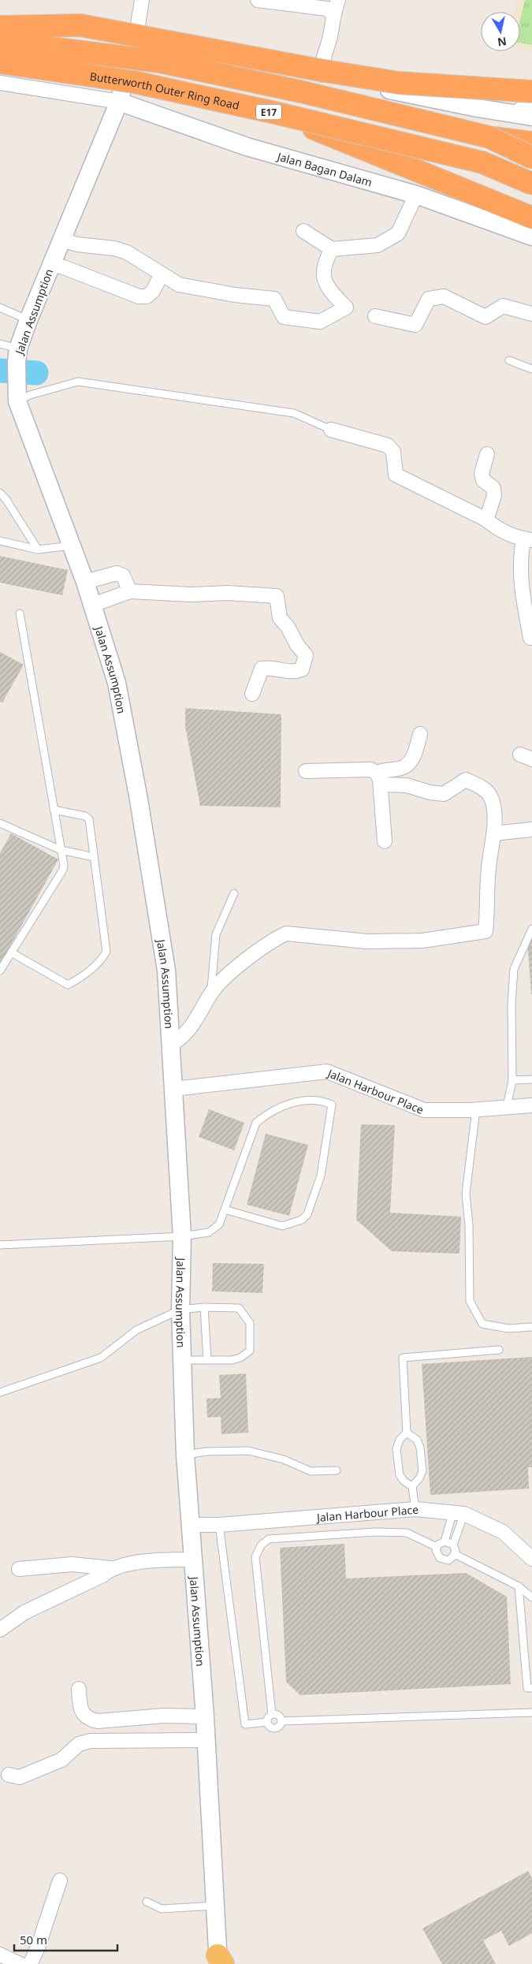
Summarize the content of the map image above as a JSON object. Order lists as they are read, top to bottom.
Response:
{
  "streets": {
    "highway": ["Butterworth Outer Ring Road", "E17"],
    "street": ["Jalan Bagan Dalam", "Jalan Assumption", "Jalan Harbour Place"]
  },
  "crossings": [
    ["Jalan Bagan Dalam", "Jalan Assumption"],
    ["Jalan Assumption", "Jalan Harbour Place"]
  ],
  "scale_bar": "50 m",
  "north": "bottom"
}
